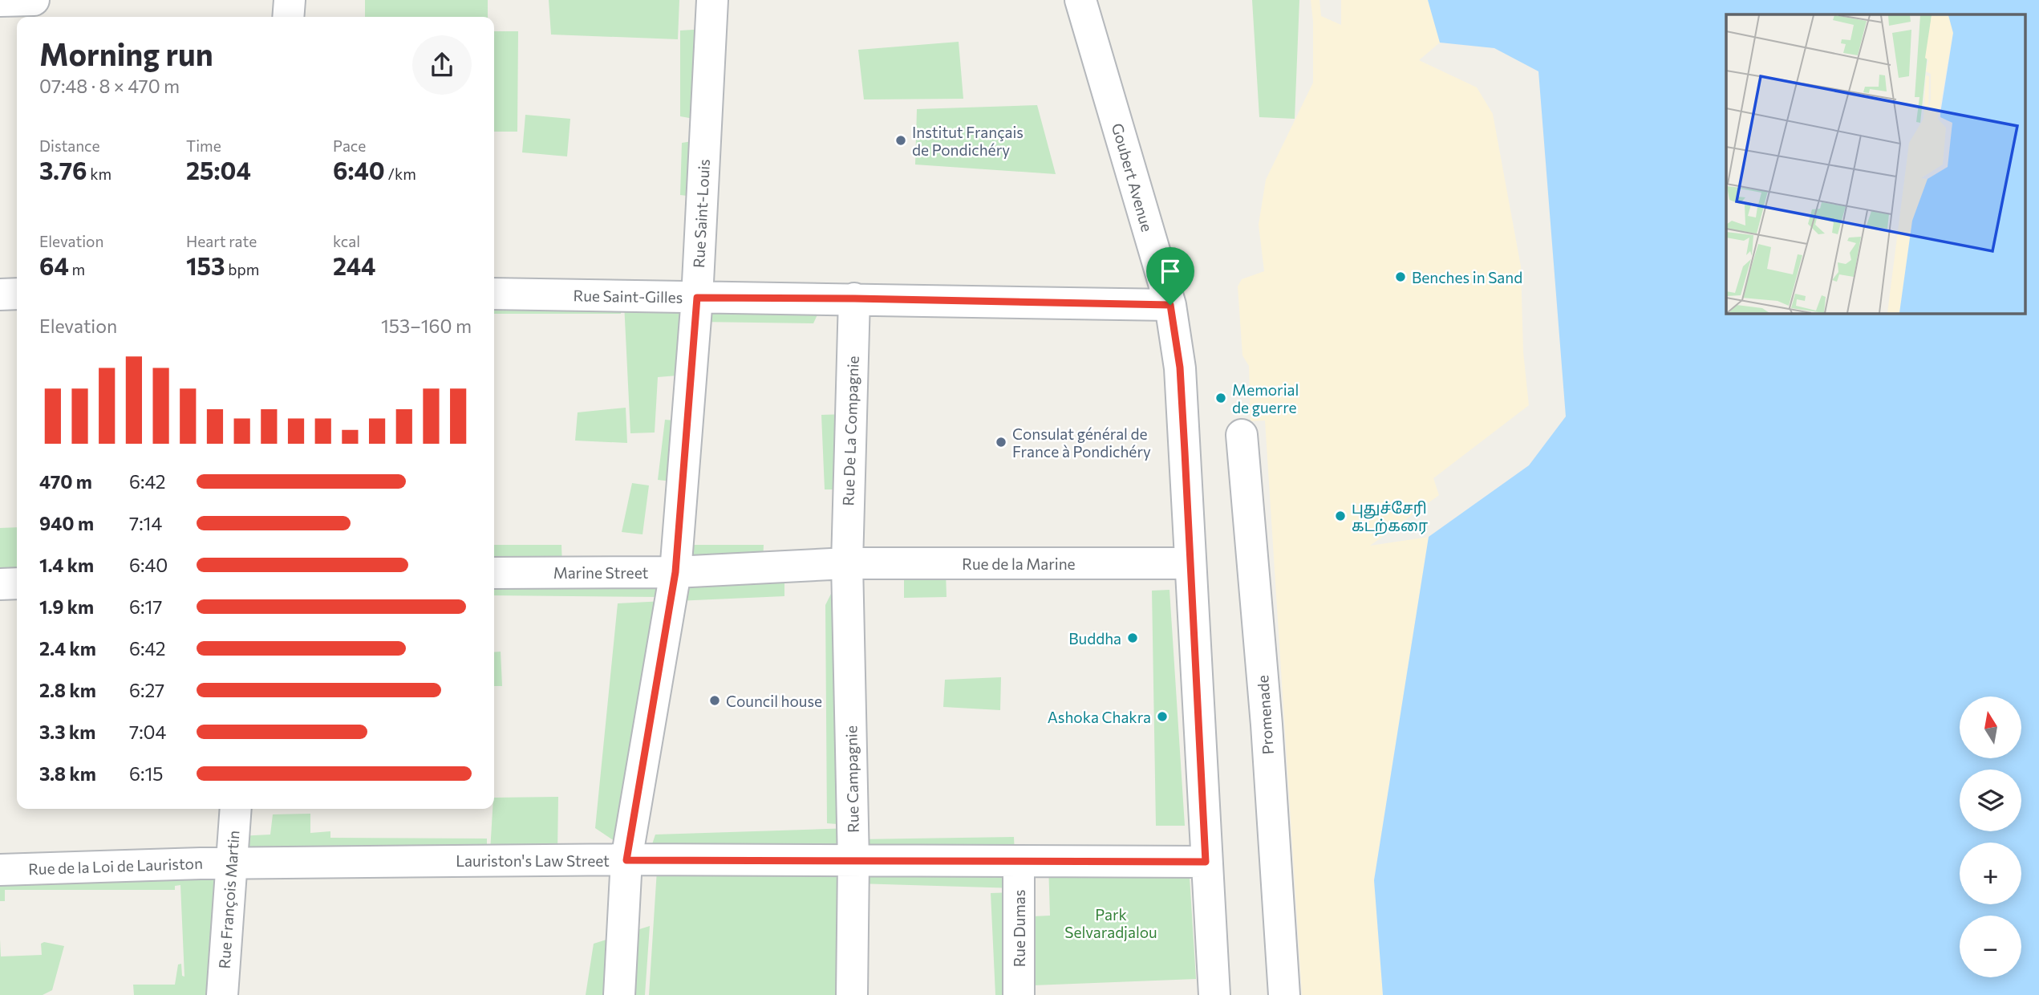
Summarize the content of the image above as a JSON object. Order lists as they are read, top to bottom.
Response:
{
  "streets": {
    "street": [
      "Goubert Avenue",
      "Rue Saint-Louis",
      "Rue Saint-Gilles",
      "Rue De La Compagnie",
      "Rue de la Marine",
      "Marine Street",
      "Promenade",
      "Rue Campagnie",
      "Lauriston's Law Street",
      "Rue de la Loi de Lauriston",
      "Rue François Martin",
      "Rue Dumas"
    ]
  },
  "crossings": [
    ["Goubert Avenue", "Rue Saint-Gilles"],
    ["Goubert Avenue", "Rue de la Marine"],
    ["Goubert Avenue", "Lauriston's Law Street"],
    ["Rue Saint-Louis", "Rue Saint-Gilles"],
    ["Rue Saint-Louis", "Marine Street"],
    ["Rue Saint-Louis", "Lauriston's Law Street"],
    ["Rue Saint-Gilles", "Rue De La Compagnie"],
    ["Rue De La Compagnie", "Rue de la Marine"],
    ["Rue De La Compagnie", "Marine Street"],
    ["Rue De La Compagnie", "Rue Campagnie"],
    ["Rue de la Marine", "Marine Street"],
    ["Rue de la Marine", "Rue Campagnie"],
    ["Marine Street", "Rue Campagnie"],
    ["Rue Campagnie", "Lauriston's Law Street"],
    ["Lauriston's Law Street", "Rue de la Loi de Lauriston"],
    ["Lauriston's Law Street", "Rue François Martin"],
    ["Lauriston's Law Street", "Rue Dumas"],
    ["Rue de la Loi de Lauriston", "Rue François Martin"]
  ],
  "parks": ["Park Selvaradjalou"],
  "places": [
    "Institut Français de Pondichéry",
    "Benches in Sand",
    "Memorial de guerre",
    "Consulat général de France à Pondichéry",
    "புதுச்சேரி கடற்கரை",
    "Buddha",
    "Council house",
    "Ashoka Chakra"
  ],
  "north": "top",
  "page": {
    "heading": ["Morning run", "07:48 · 8 × 470 m"],
    "stats": [
      ["Distance", "3.76 km"],
      ["Time", "25:04"],
      ["Pace", "6:40 /km"],
      ["Elevation", "64 m"],
      ["Heart rate", "153 bpm"],
      ["kcal", "244"]
    ],
    "chart": ["Elevation", "153–160 m"],
    "list": [
      {
        "name": "470 m",
        "note": "6:42"
      },
      {
        "name": "940 m",
        "note": "7:14"
      },
      {
        "name": "1.4 km",
        "note": "6:40"
      },
      {
        "name": "1.9 km",
        "note": "6:17"
      },
      {
        "name": "2.4 km",
        "note": "6:42"
      },
      {
        "name": "2.8 km",
        "note": "6:27"
      },
      {
        "name": "3.3 km",
        "note": "7:04"
      },
      {
        "name": "3.8 km",
        "note": "6:15"
      }
    ],
    "map_buttons": ["+", "−"]
  }
}
